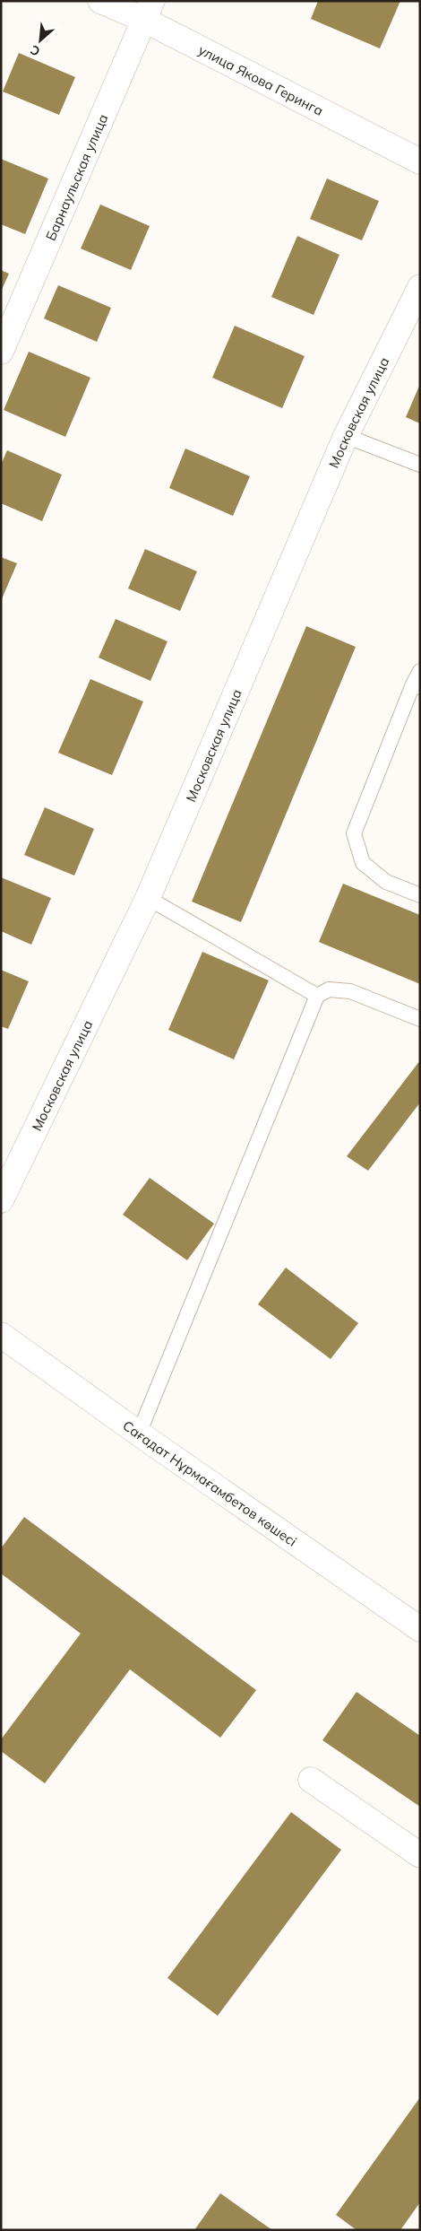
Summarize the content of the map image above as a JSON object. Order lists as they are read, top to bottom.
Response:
{
  "streets": {
    "street": [
      "улица Якова Геринга",
      "Барнаульская улица",
      "Московская улица",
      "Сағадат Нұрмағамбетов көшесі"
    ]
  },
  "crossings": [
    ["улица Якова Геринга", "Барнаульская улица"]
  ],
  "north": "bottom left"
}
